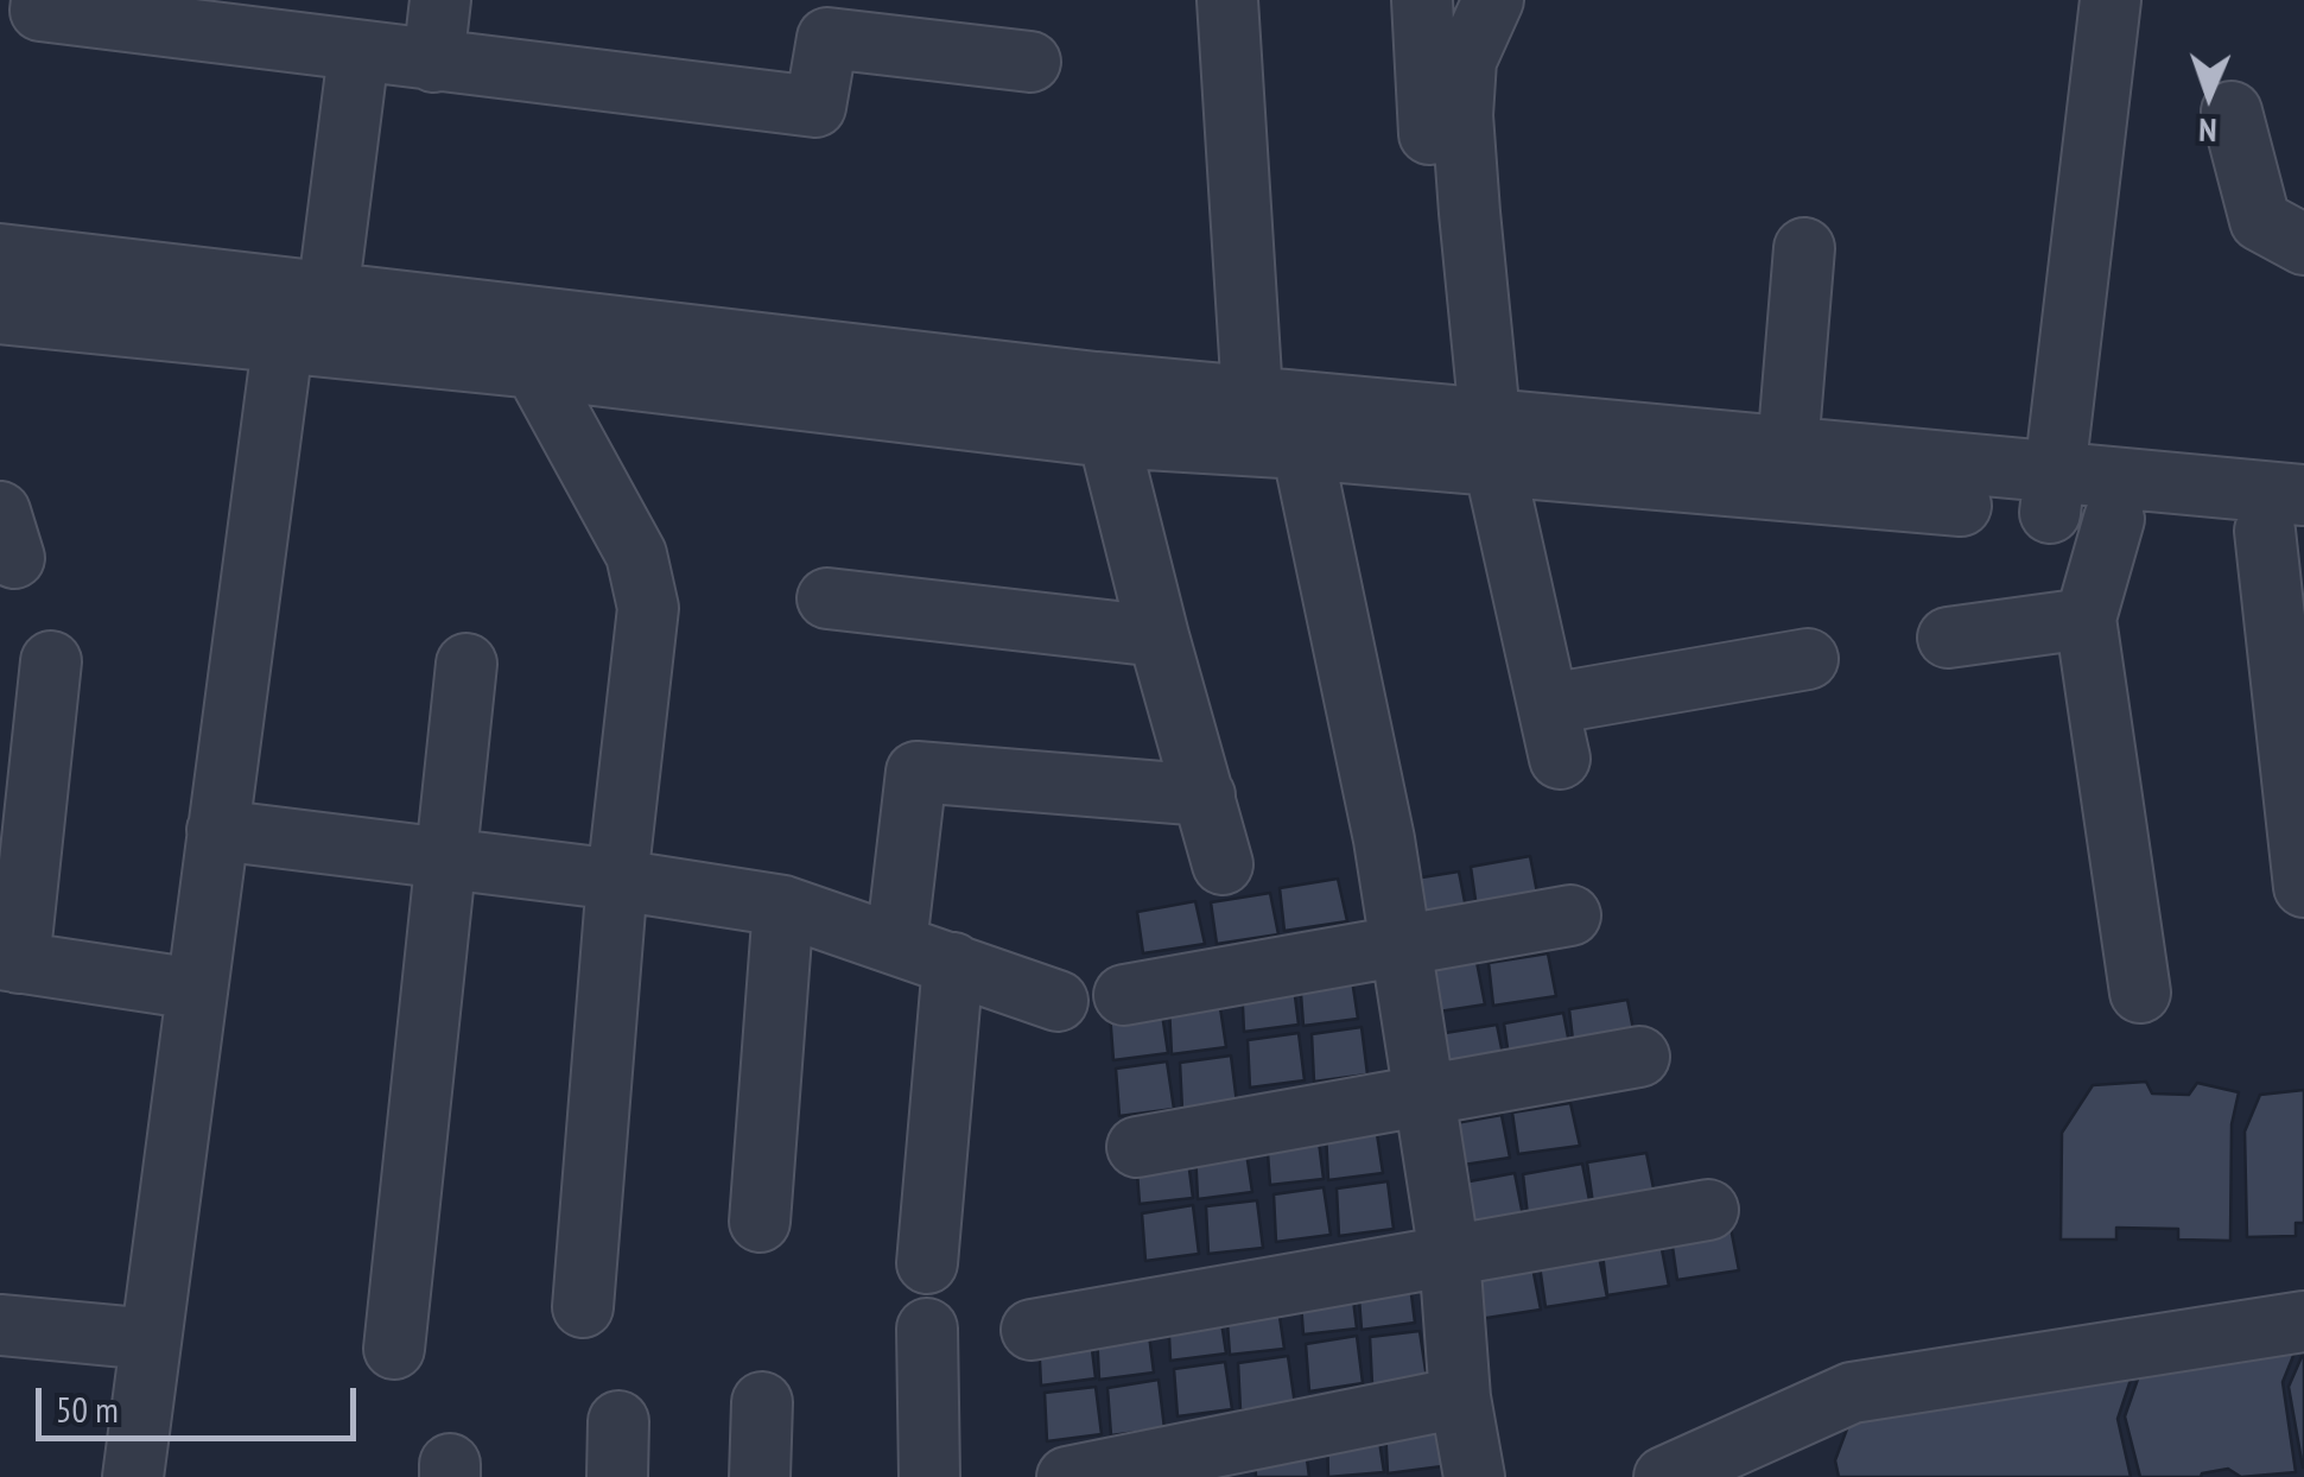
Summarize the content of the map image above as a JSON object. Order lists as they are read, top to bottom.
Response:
{
  "scale_bar": "50 m",
  "north": "bottom"
}
